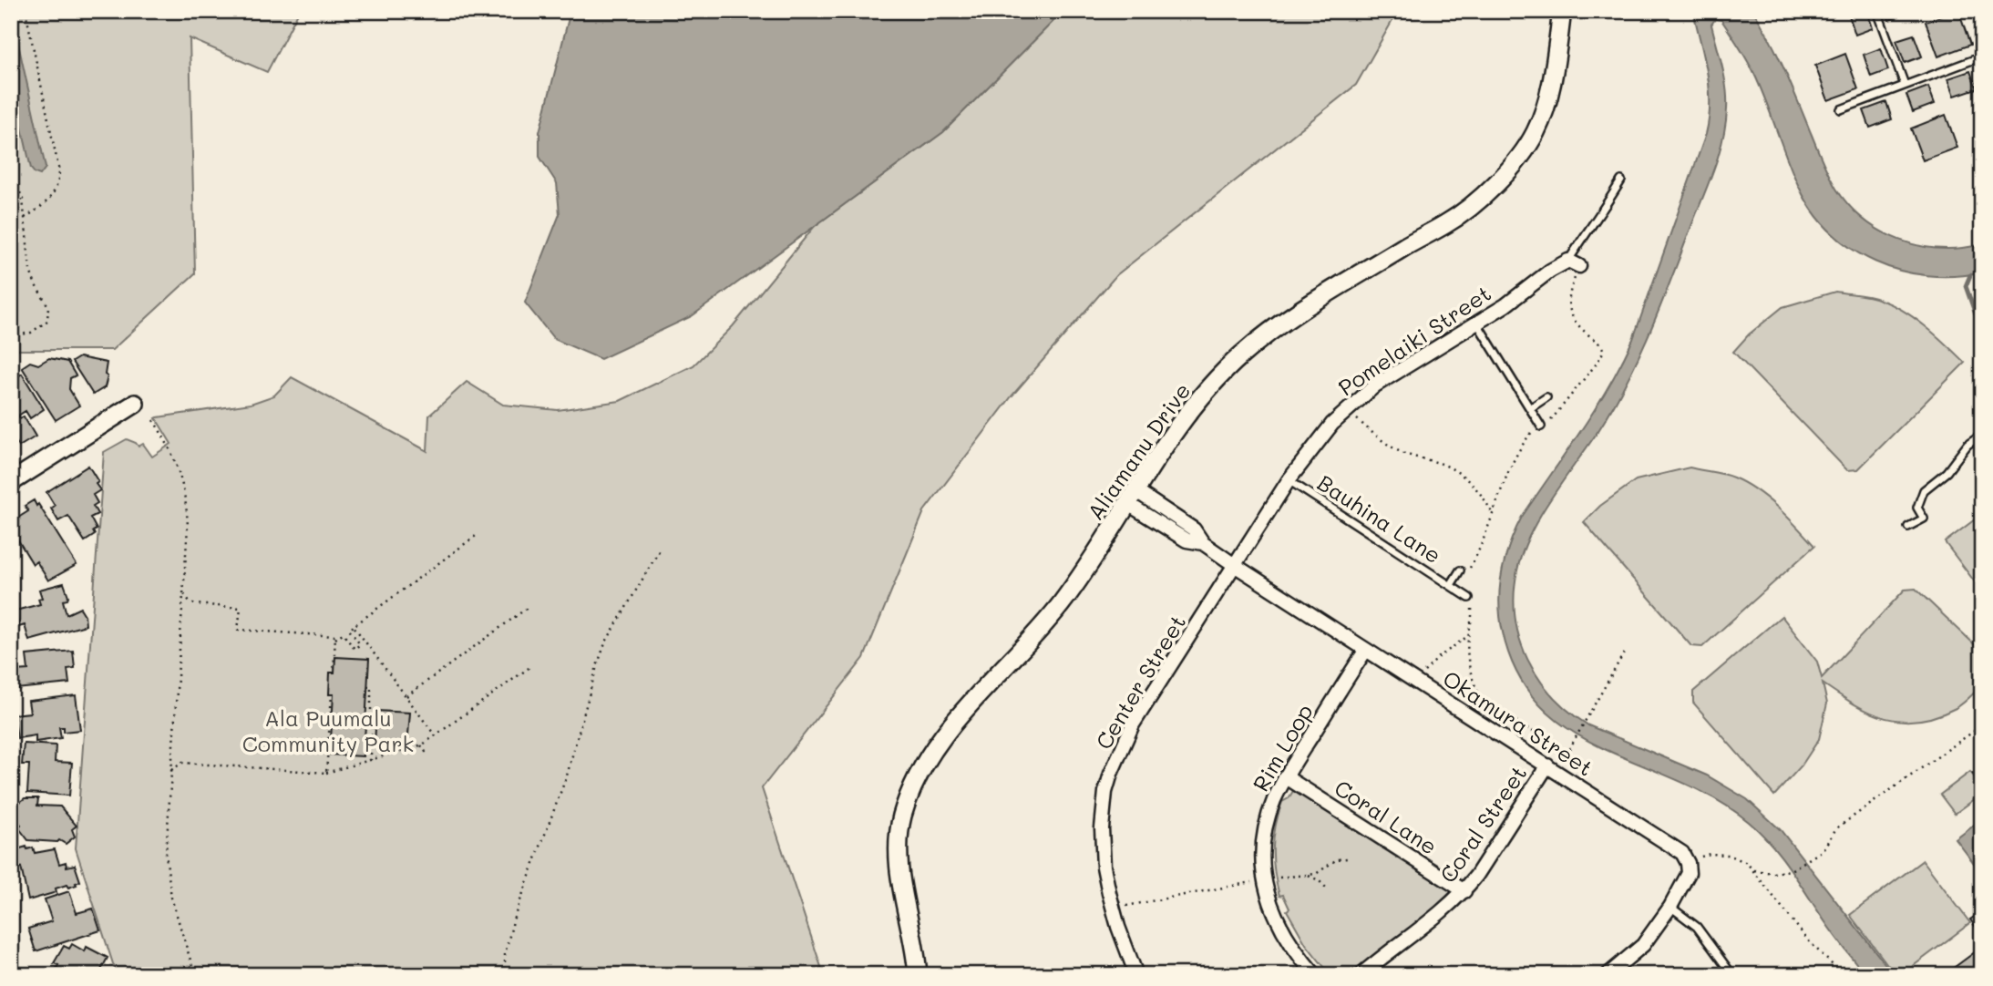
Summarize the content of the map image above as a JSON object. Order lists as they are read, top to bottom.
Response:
{
  "streets": {
    "street": [
      "Pomelaiki Street",
      "Aliamanu Drive",
      "Center Street",
      "Okamura Street",
      "Rim Loop",
      "Coral Lane",
      "Coral Street"
    ],
    "lane": ["Bauhina Lane"]
  },
  "crossings": [
    ["Pomelaiki Street", "Bauhina Lane"],
    ["Pomelaiki Street", "Center Street"],
    ["Pomelaiki Street", "Okamura Street"],
    ["Aliamanu Drive", "Okamura Street"],
    ["Center Street", "Okamura Street"],
    ["Okamura Street", "Rim Loop"],
    ["Okamura Street", "Coral Street"],
    ["Rim Loop", "Coral Lane"],
    ["Coral Lane", "Coral Street"]
  ],
  "parks": ["Ala Puumalu Community Park"]
}
